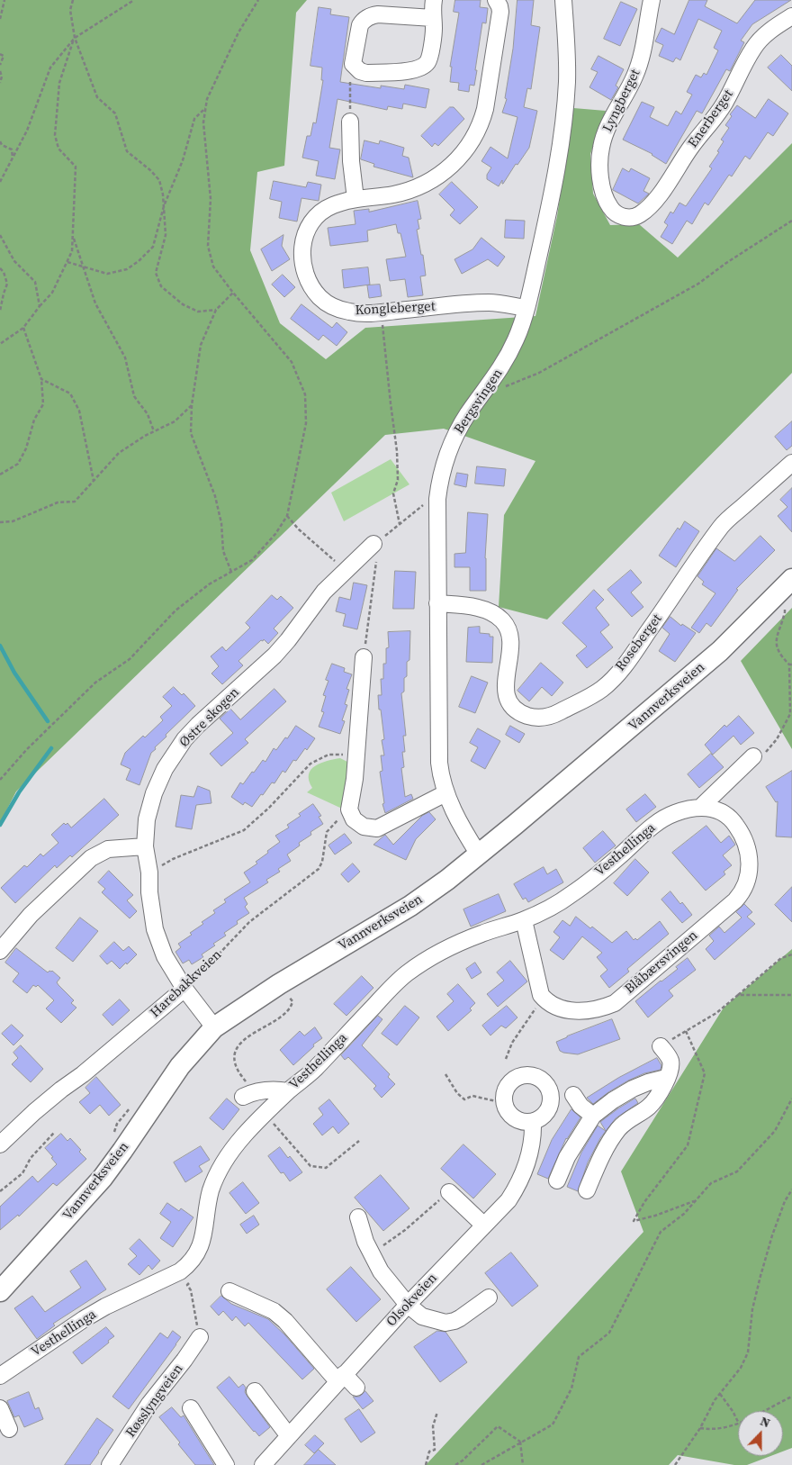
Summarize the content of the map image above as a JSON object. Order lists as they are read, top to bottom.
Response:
{
  "streets": {
    "main road": ["Vannverksveien"],
    "street": [
      "Lyngberget",
      "Enerberget",
      "Kongleberget",
      "Bergsvingen",
      "Roseberget",
      "Østre skogen",
      "Vesthellinga",
      "Blåbærsvingen",
      "Harebakkveien",
      "Olsokveien",
      "Røsslyngveien"
    ]
  },
  "crossings": [
    ["Lyngberget", "Enerberget"],
    ["Kongleberget", "Bergsvingen"],
    ["Bergsvingen", "Roseberget"],
    ["Bergsvingen", "Vannverksveien"],
    ["Vannverksveien", "Østre skogen"],
    ["Østre skogen", "Harebakkveien"],
    ["Vesthellinga", "Blåbærsvingen"]
  ],
  "north": "top"
}
